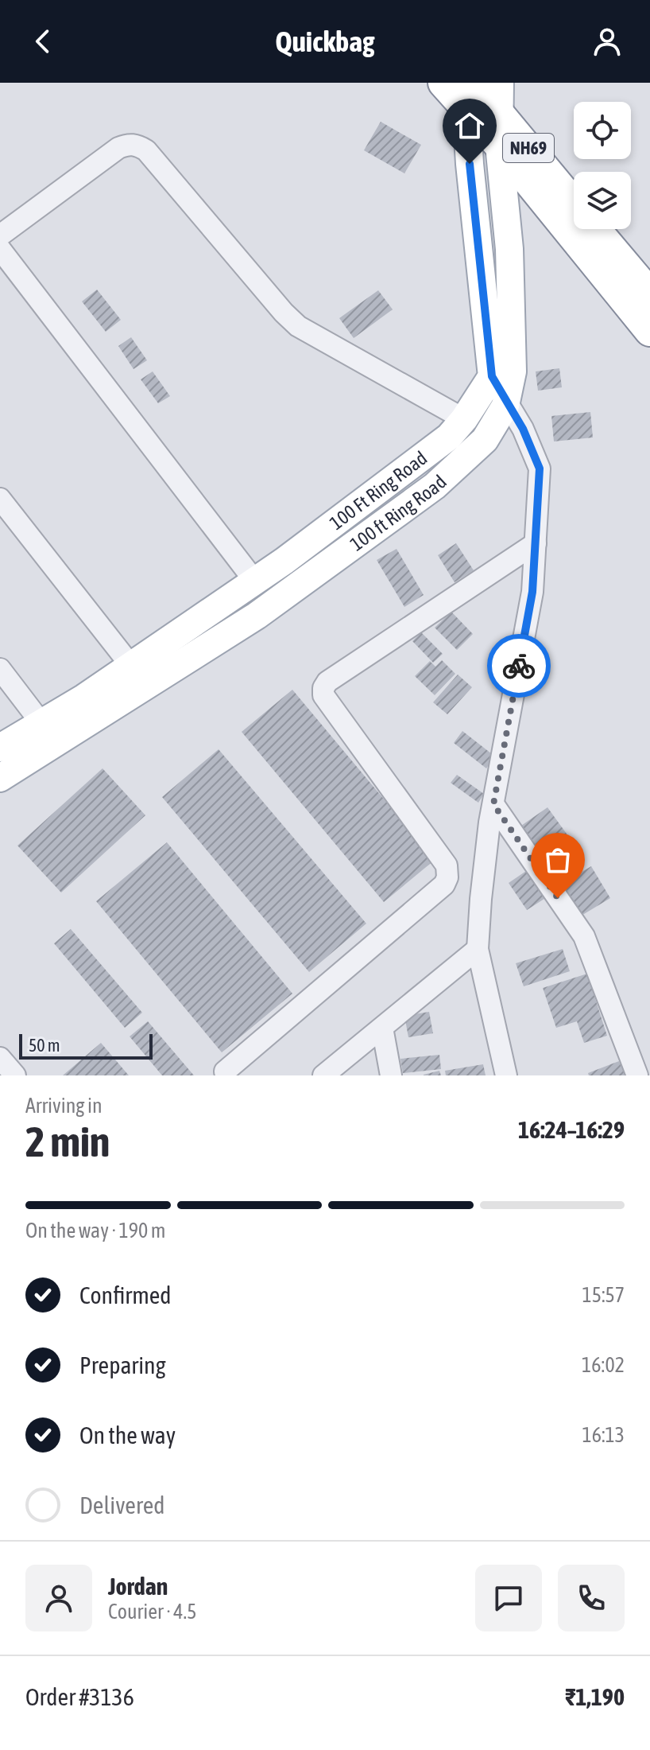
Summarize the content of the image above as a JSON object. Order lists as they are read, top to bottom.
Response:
{
  "streets": {
    "highway": ["NH69"],
    "main road": ["100 Ft Ring Road", "100 ft Ring Road"]
  },
  "crossings": [
    ["NH69", "100 ft Ring Road"]
  ],
  "scale_bar": "50 m",
  "page": {
    "header": "Quickbag",
    "scale": "50 m",
    "heading": ["2 min", "Arriving in", "16:24–16:29"],
    "panel": [
      "Jordan",
      "Courier · 4.5",
      "Order #3136",
      "₹1,190"
    ],
    "bar": "On the way · 190 m",
    "list": [
      ["Confirmed", "15:57"],
      ["Preparing", "16:02"],
      ["On the way", "16:13"],
      "Delivered"
    ]
  }
}
